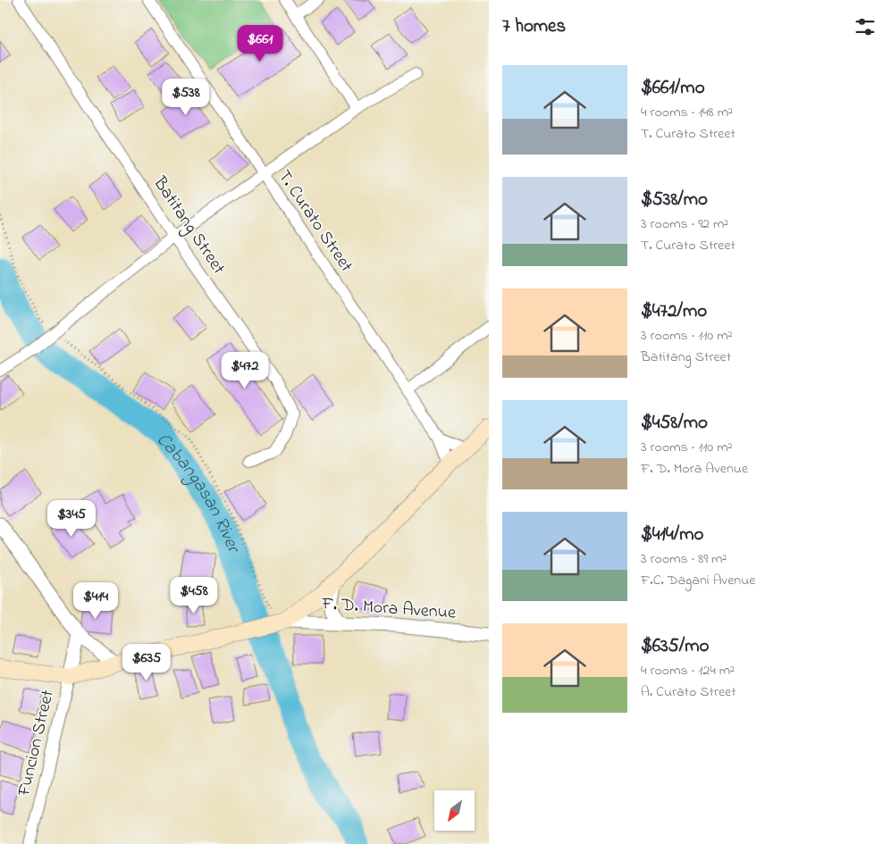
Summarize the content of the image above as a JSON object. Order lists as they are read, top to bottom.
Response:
{
  "streets": {
    "street": [
      "T. Curato Street",
      "Batitang Street",
      "F. D. Mora Avenue",
      "Funcion Street"
    ]
  },
  "water": ["Cabangasan River"],
  "north": "bottom left",
  "page": {
    "heading": "7 homes",
    "price": [
      "$661",
      "$538",
      "$472",
      "$345",
      "$458",
      "$414",
      "$635"
    ],
    "list": [
      {
        "name": "$661/mo",
        "note": "4 rooms · 148 m² · T. Curato Street"
      },
      {
        "name": "$538/mo",
        "note": "3 rooms · 92 m² · T. Curato Street"
      },
      {
        "name": "$472/mo",
        "note": "3 rooms · 110 m² · Batitang Street"
      },
      {
        "name": "$458/mo",
        "note": "3 rooms · 110 m² · F. D. Mora Avenue"
      },
      {
        "name": "$414/mo",
        "note": "3 rooms · 89 m² · F.C. Dagani Avenue"
      },
      {
        "name": "$635/mo",
        "note": "4 rooms · 124 m² · A. Curato Street"
      }
    ]
  }
}
